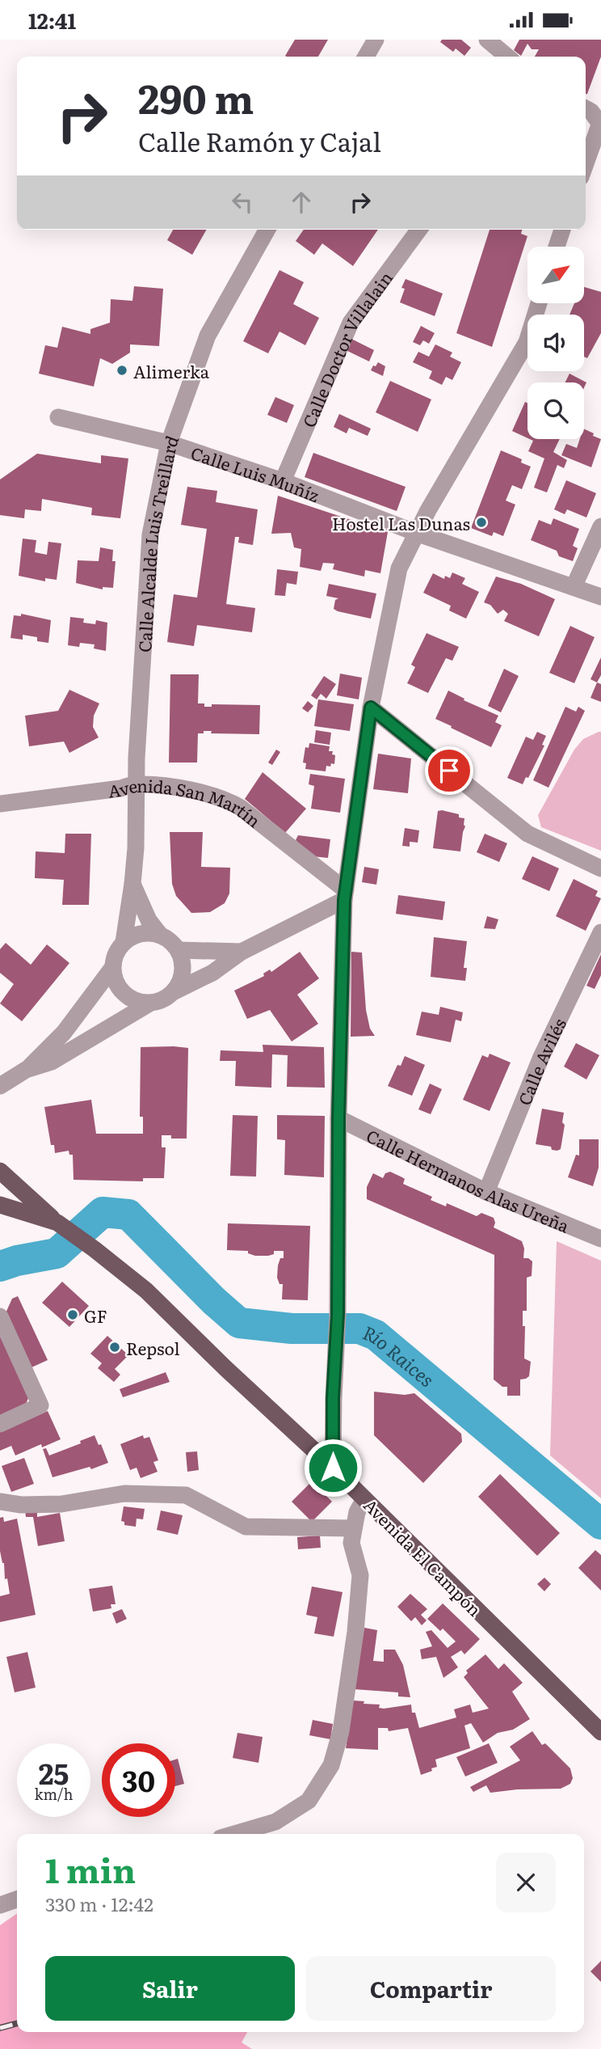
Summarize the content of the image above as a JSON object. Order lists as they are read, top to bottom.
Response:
{
  "streets": {
    "main road": ["Avenida El Campón"],
    "street": [
      "Calle Doctor Villalain",
      "Calle Luis Muñíz",
      "Calle Alcalde Luis Treillard",
      "Avenida San Martín",
      "Calle Avilés",
      "Calle Hermanos Alas Ureña"
    ]
  },
  "crossings": [
    ["Calle Doctor Villalain", "Calle Luis Muñíz"],
    ["Calle Luis Muñíz", "Calle Alcalde Luis Treillard"],
    ["Calle Alcalde Luis Treillard", "Avenida San Martín"],
    ["Calle Avilés", "Calle Hermanos Alas Ureña"]
  ],
  "water": ["Río Raices"],
  "places": [
    "Alimerka",
    "Hostel Las Dunas",
    "GF",
    "Repsol"
  ],
  "north": "top right",
  "page": {
    "status": "12:41",
    "turn": ["290 m", "Calle Ramón y Cajal"],
    "speed": "25 km/h",
    "limit": "30",
    "heading": ["1 min", "330 m · 12:42"],
    "buttons": ["Salir", "Compartir"]
  }
}
